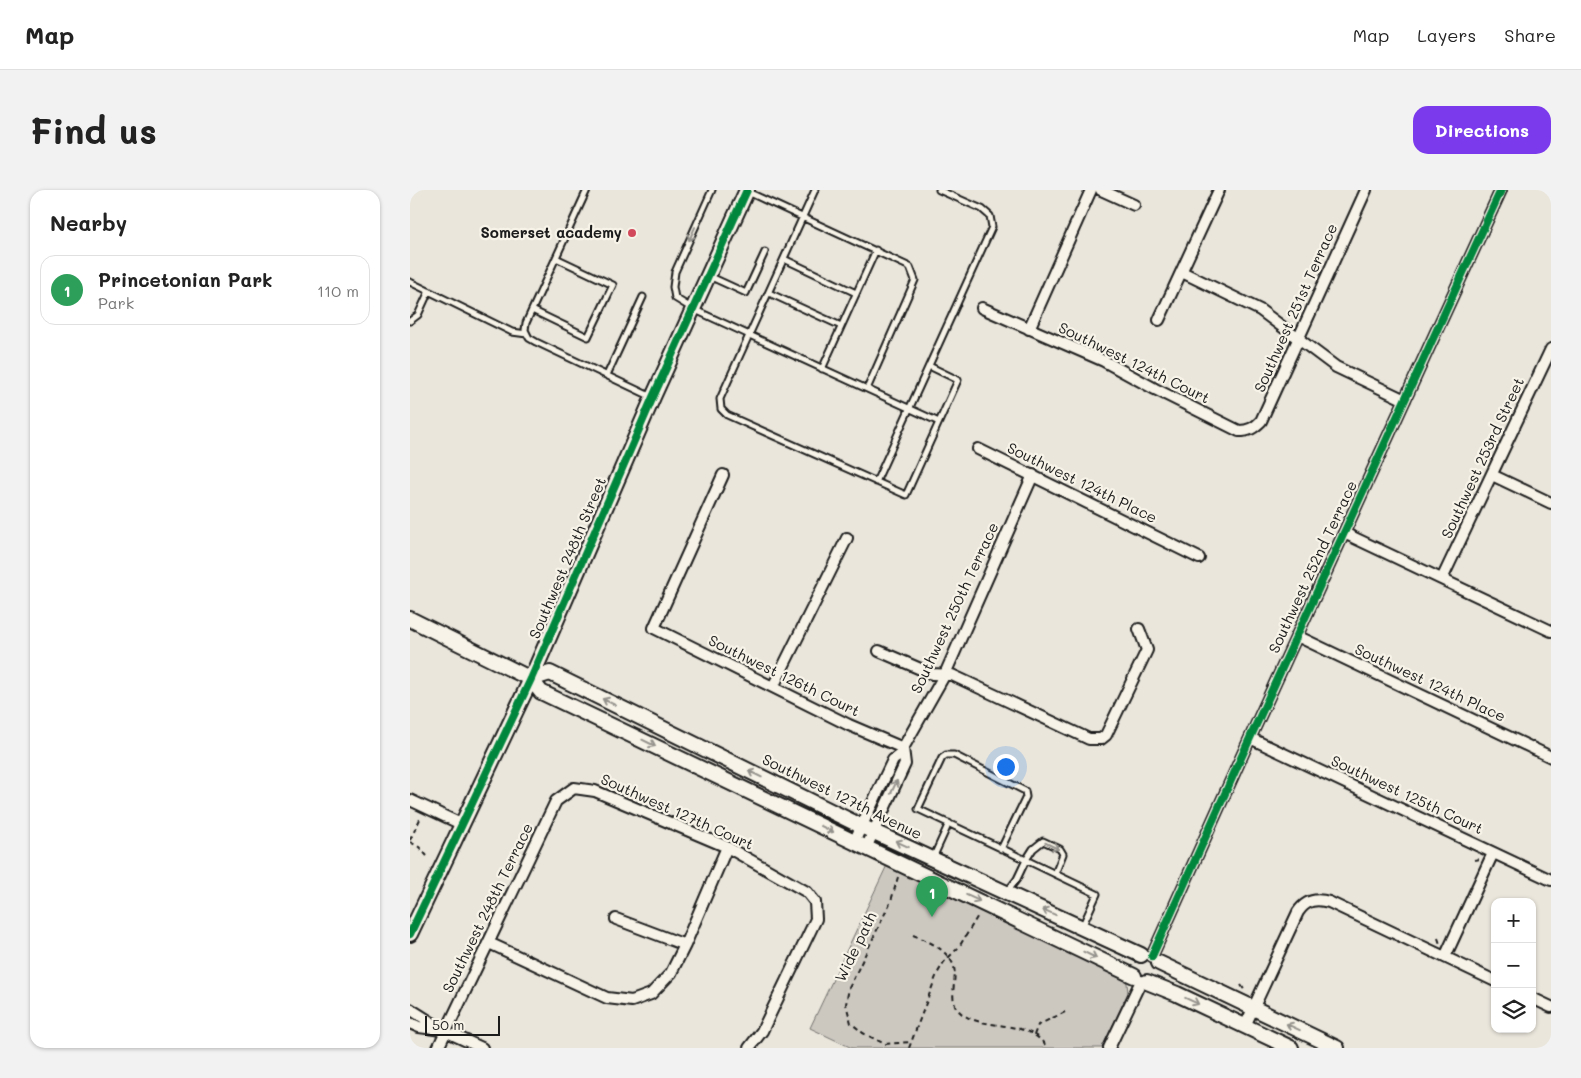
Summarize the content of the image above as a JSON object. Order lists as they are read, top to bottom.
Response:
{
  "streets": {
    "street": [
      "Southwest 251st Terrace",
      "Southwest 124th Court",
      "Southwest 253rd Street",
      "Southwest 124th Place",
      "Southwest 248th Street",
      "Southwest 252nd Terrace",
      "Southwest 250th Terrace",
      "Southwest 126th Court",
      "Southwest 125th Court",
      "Southwest 127th Avenue",
      "Southwest 127th Court",
      "Southwest 248th Terrace"
    ],
    "path": ["Wide path"]
  },
  "crossings": [
    ["Southwest 251st Terrace", "Southwest 124th Court"],
    ["Southwest 124th Place", "Southwest 252nd Terrace"],
    ["Southwest 124th Place", "Southwest 250th Terrace"],
    ["Southwest 248th Street", "Southwest 127th Avenue"],
    ["Southwest 252nd Terrace", "Southwest 125th Court"],
    ["Southwest 252nd Terrace", "Southwest 127th Avenue"],
    ["Southwest 250th Terrace", "Southwest 126th Court"],
    ["Southwest 250th Terrace", "Southwest 127th Avenue"],
    ["Southwest 127th Court", "Southwest 248th Terrace"]
  ],
  "places": ["Somerset academy"],
  "scale_bar": "50 m",
  "page": {
    "header": "Map",
    "nav": ["Map", "Layers", "Share"],
    "buttons": "Directions",
    "title": "Find us",
    "heading": "Nearby",
    "list": [
      {
        "mark": "1",
        "name": "Princetonian Park",
        "note": "Park",
        "value": "110 m"
      }
    ],
    "pins": "1",
    "map_buttons": ["+", "−"],
    "scale": "50 m"
  }
}
